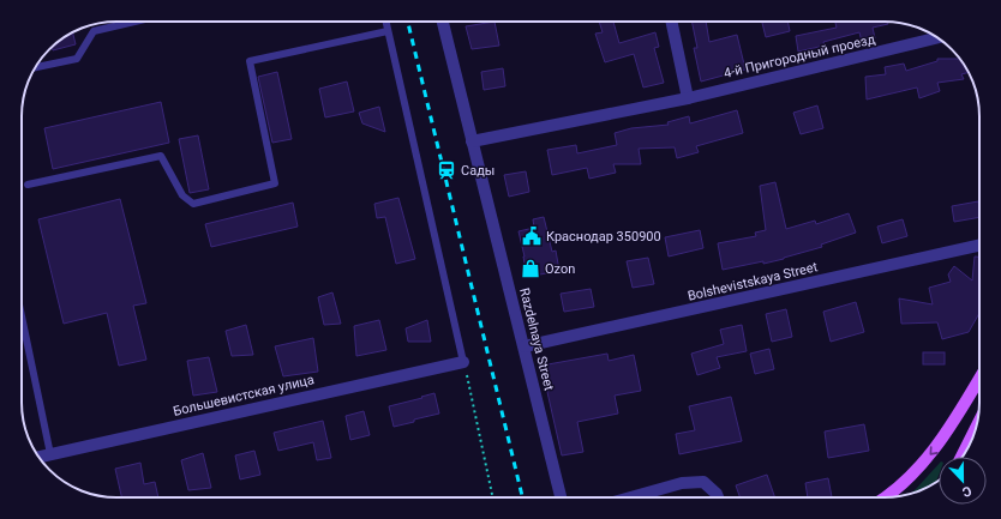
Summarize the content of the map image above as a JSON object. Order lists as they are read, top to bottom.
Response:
{
  "streets": {
    "street": [
      "4-й Пригородный проезд",
      "Bolshevistskaya Street",
      "Razdelnaya Street",
      "Большевистская улица"
    ]
  },
  "crossings": [
    ["4-й Пригородный проезд", "Razdelnaya Street"],
    ["Bolshevistskaya Street", "Razdelnaya Street"]
  ],
  "places": {
    "station": ["Сады"],
    "public building": ["Краснодар 350900"],
    "shop": ["Ozon"]
  },
  "north": "bottom"
}
